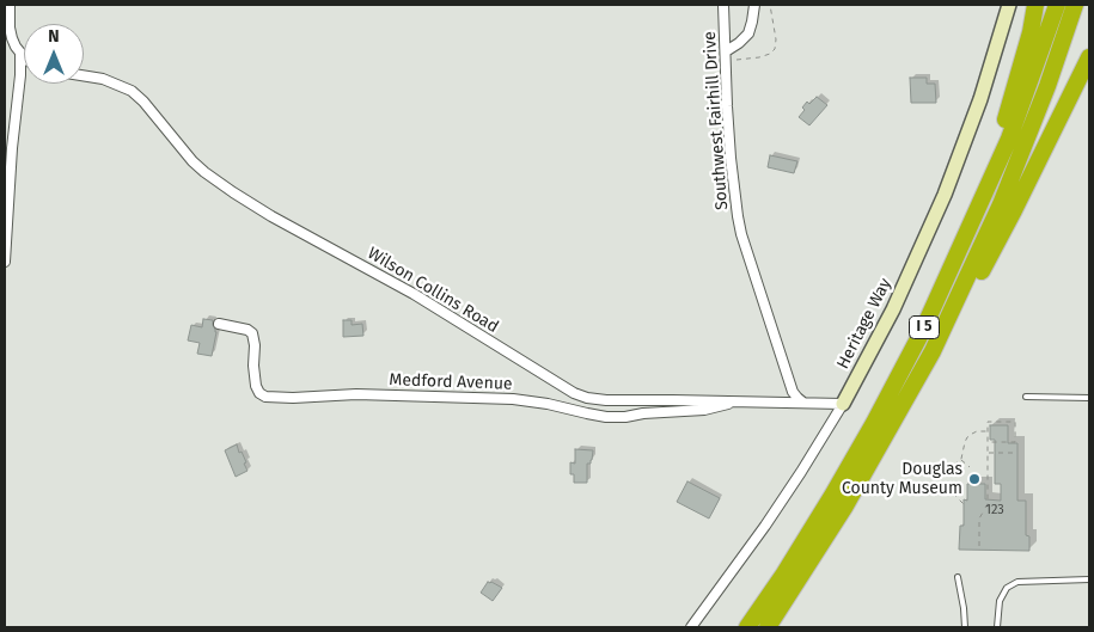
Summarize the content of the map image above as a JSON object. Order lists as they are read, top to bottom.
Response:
{
  "streets": {
    "highway": ["I 5"],
    "street": [
      "Southwest Fairhill Drive",
      "Wilson Collins Road",
      "Heritage Way",
      "Medford Avenue"
    ]
  },
  "crossings": [
    ["Southwest Fairhill Drive", "Wilson Collins Road"],
    ["Wilson Collins Road", "Heritage Way"],
    ["Wilson Collins Road", "Medford Avenue"]
  ],
  "places": ["Douglas County Museum"],
  "house_numbers": ["123"],
  "north": "top"
}
